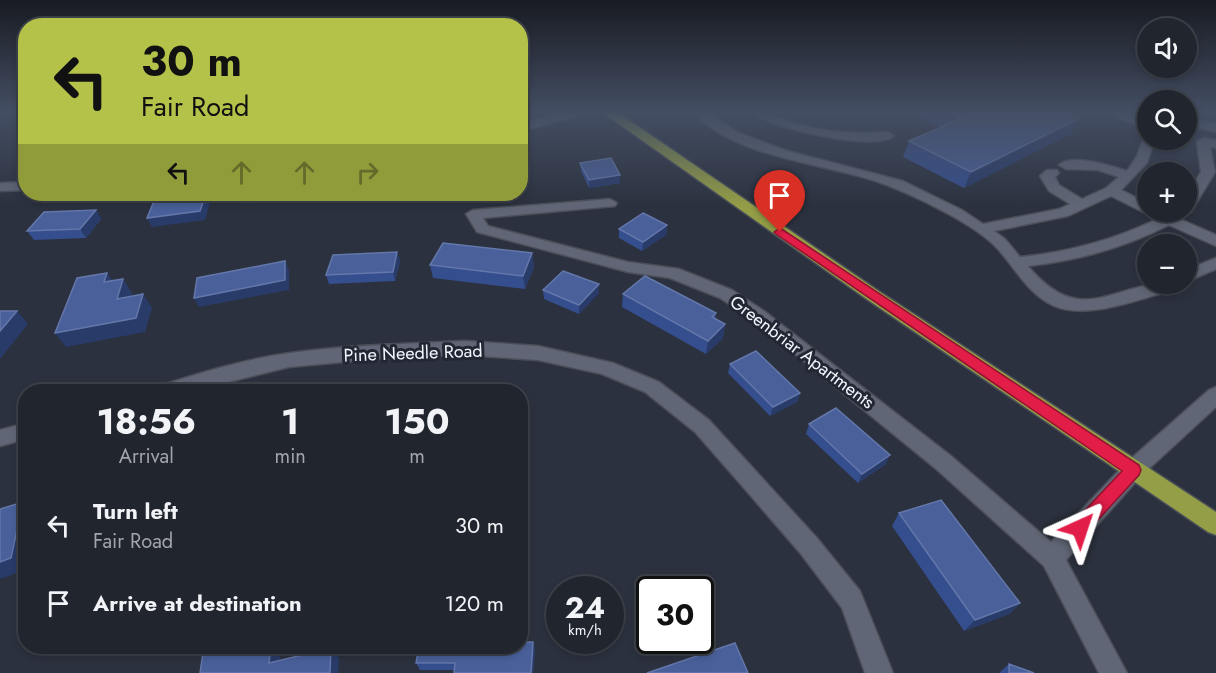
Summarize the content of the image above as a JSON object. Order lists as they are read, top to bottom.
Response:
{
  "streets": {
    "street": ["Greenbriar Apartments", "Pine Needle Road"]
  },
  "page": {
    "map_buttons": ["+", "−"],
    "turn": ["30 m", "Fair Road"],
    "eta": [
      "18:56",
      "Arrival",
      "1",
      "min",
      "150",
      "m"
    ],
    "list": [
      {
        "name": "Turn left",
        "note": "Fair Road",
        "value": "30 m"
      },
      {
        "name": "Arrive at destination",
        "value": "120 m"
      }
    ],
    "speed": "24 km/h",
    "limit": "30"
  }
}
